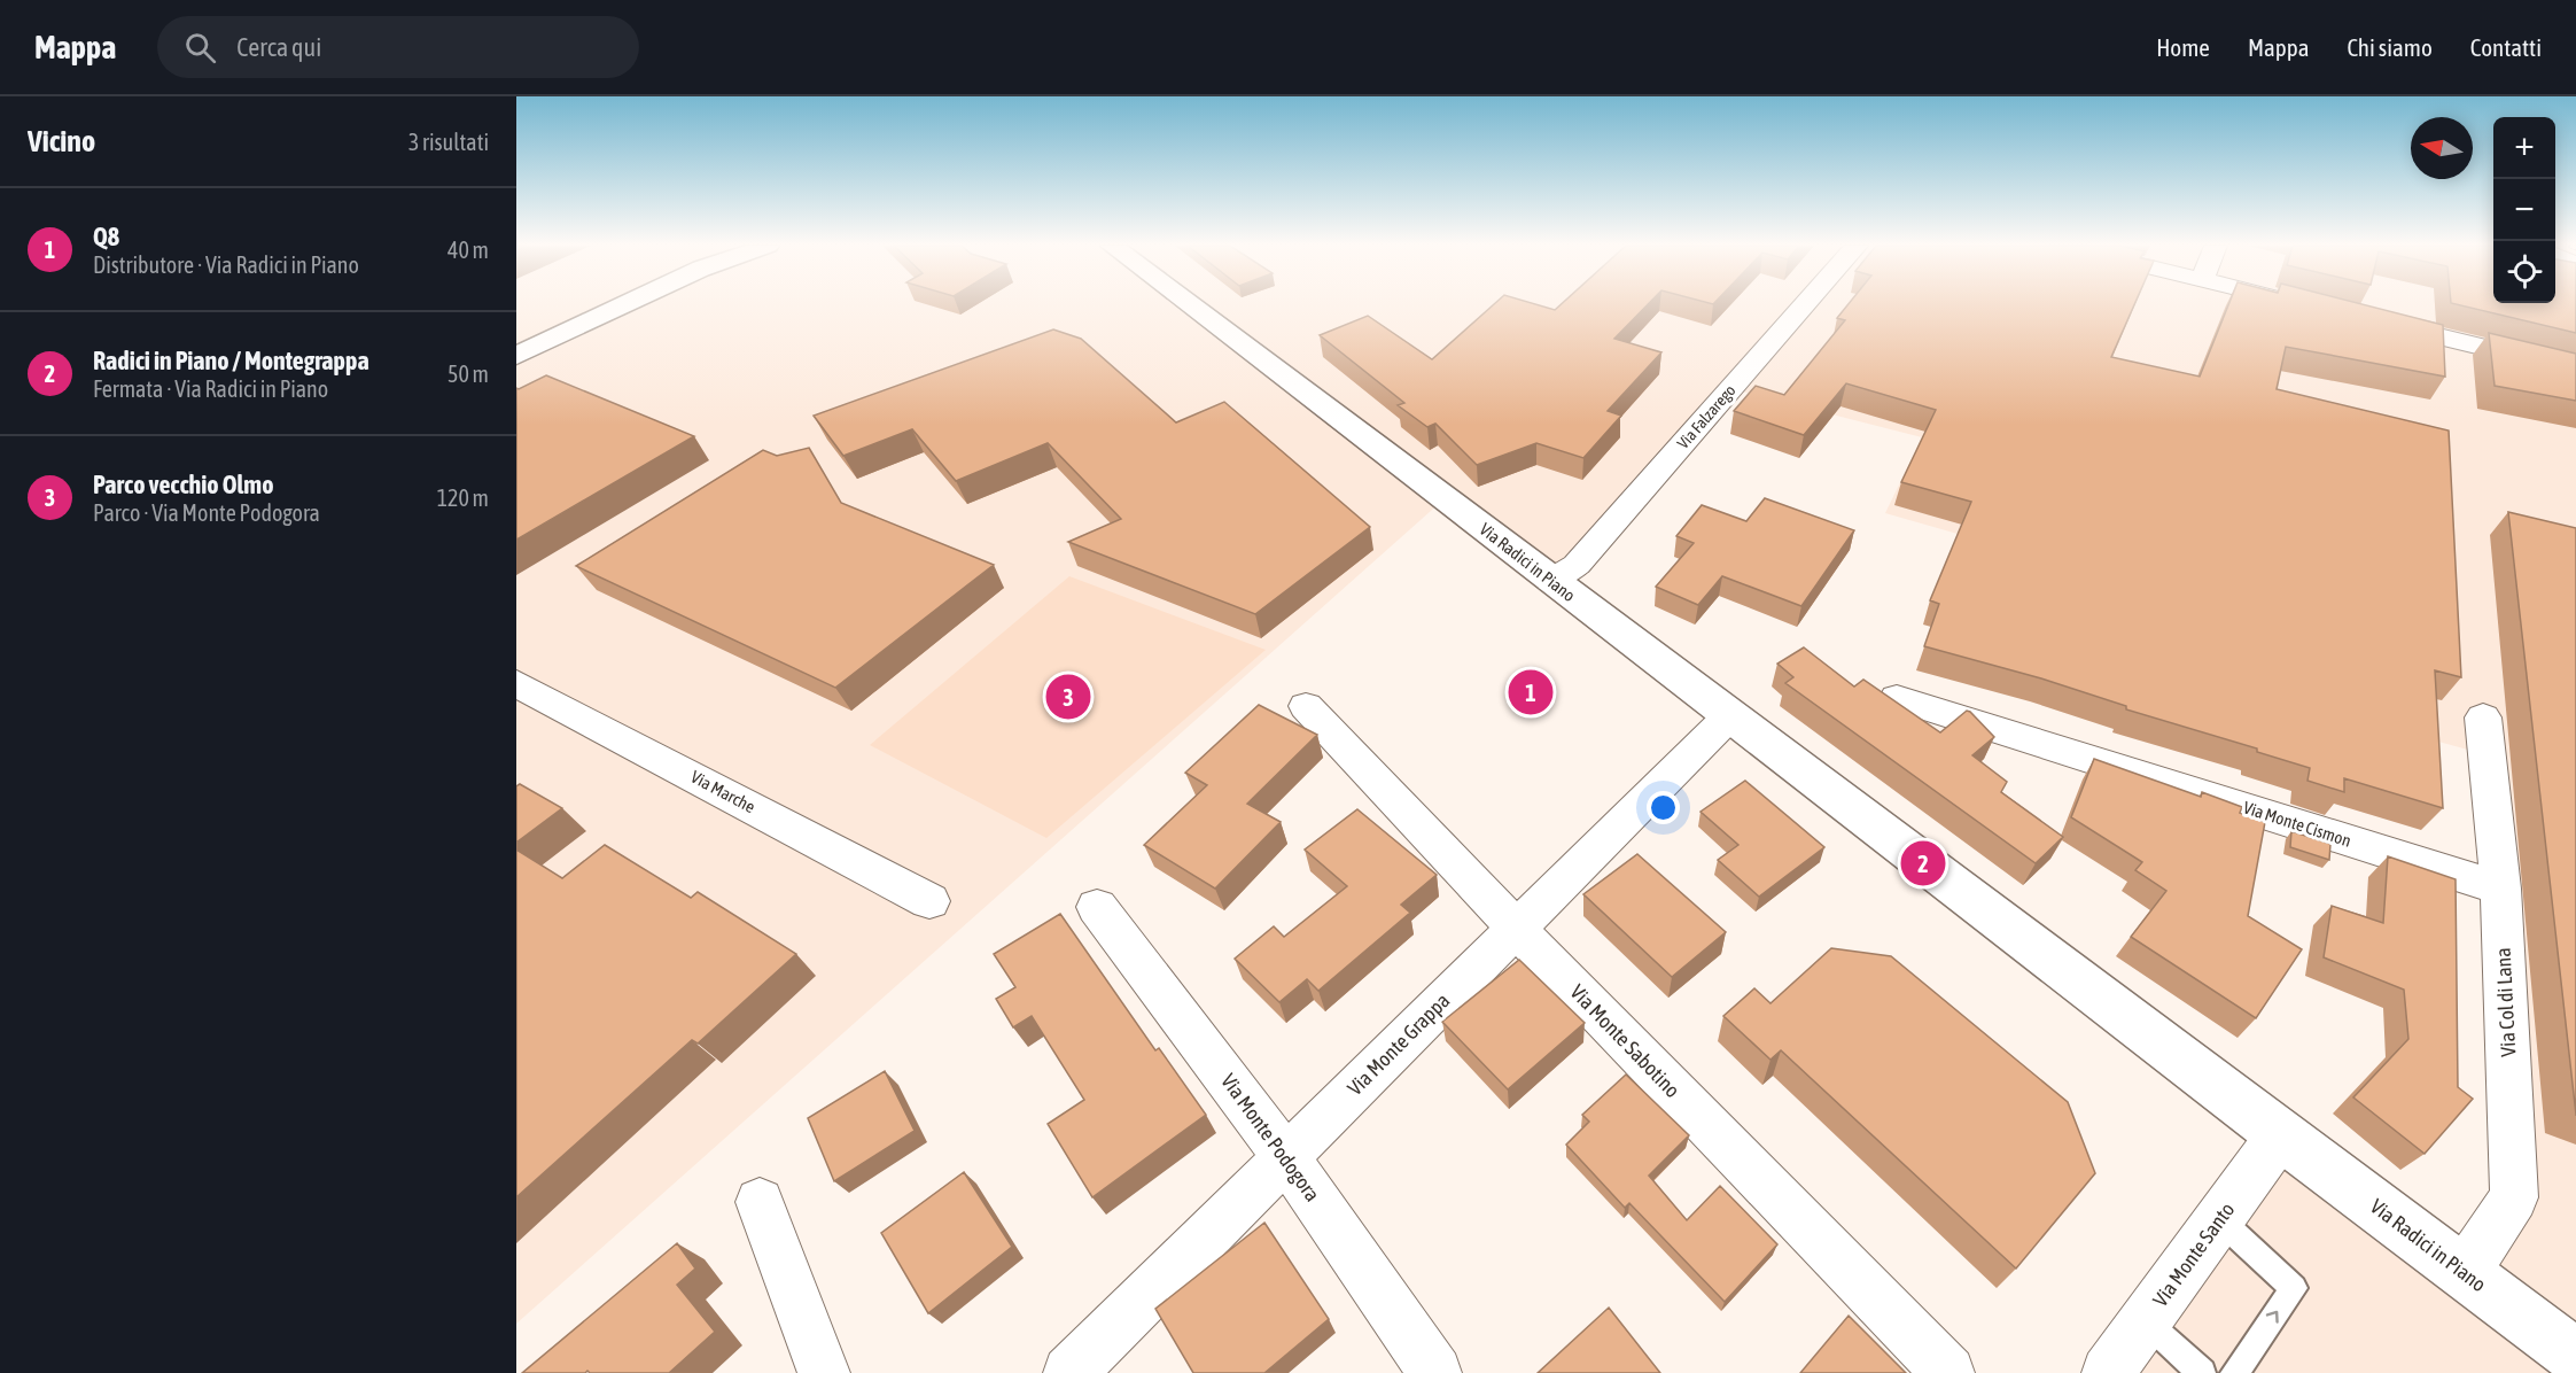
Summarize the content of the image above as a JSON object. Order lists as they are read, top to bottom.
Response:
{
  "streets": {
    "street": [
      "Via Falzarego",
      "Via Radici in Piano",
      "Via Marche",
      "Via Monte Cismon",
      "Via Col di Lana",
      "Via Monte Sabotino",
      "Via Monte Grappa",
      "Via Monte Podogora",
      "Via Monte Santo"
    ]
  },
  "crossings": [
    ["Via Falzarego", "Via Radici in Piano"],
    ["Via Radici in Piano", "Via Col di Lana"],
    ["Via Radici in Piano", "Via Monte Grappa"],
    ["Via Radici in Piano", "Via Monte Santo"],
    ["Via Monte Cismon", "Via Col di Lana"],
    ["Via Monte Sabotino", "Via Monte Grappa"],
    ["Via Monte Grappa", "Via Monte Podogora"]
  ],
  "north": "left",
  "page": {
    "header": "Mappa",
    "search": "Cerca qui",
    "nav": [
      "Home",
      "Mappa",
      "Chi siamo",
      "Contatti"
    ],
    "heading": ["Vicino", "3 risultati"],
    "map_buttons": ["+", "−"],
    "list": [
      {
        "mark": "1",
        "name": "Q8",
        "note": "Distributore · Via Radici in Piano",
        "value": "40 m"
      },
      {
        "mark": "2",
        "name": "Radici in Piano / Montegrappa",
        "note": "Fermata · Via Radici in Piano",
        "value": "50 m"
      },
      {
        "mark": "3",
        "name": "Parco vecchio Olmo",
        "note": "Parco · Via Monte Podogora",
        "value": "120 m"
      }
    ],
    "pins": ["1", "3", "2"]
  }
}
